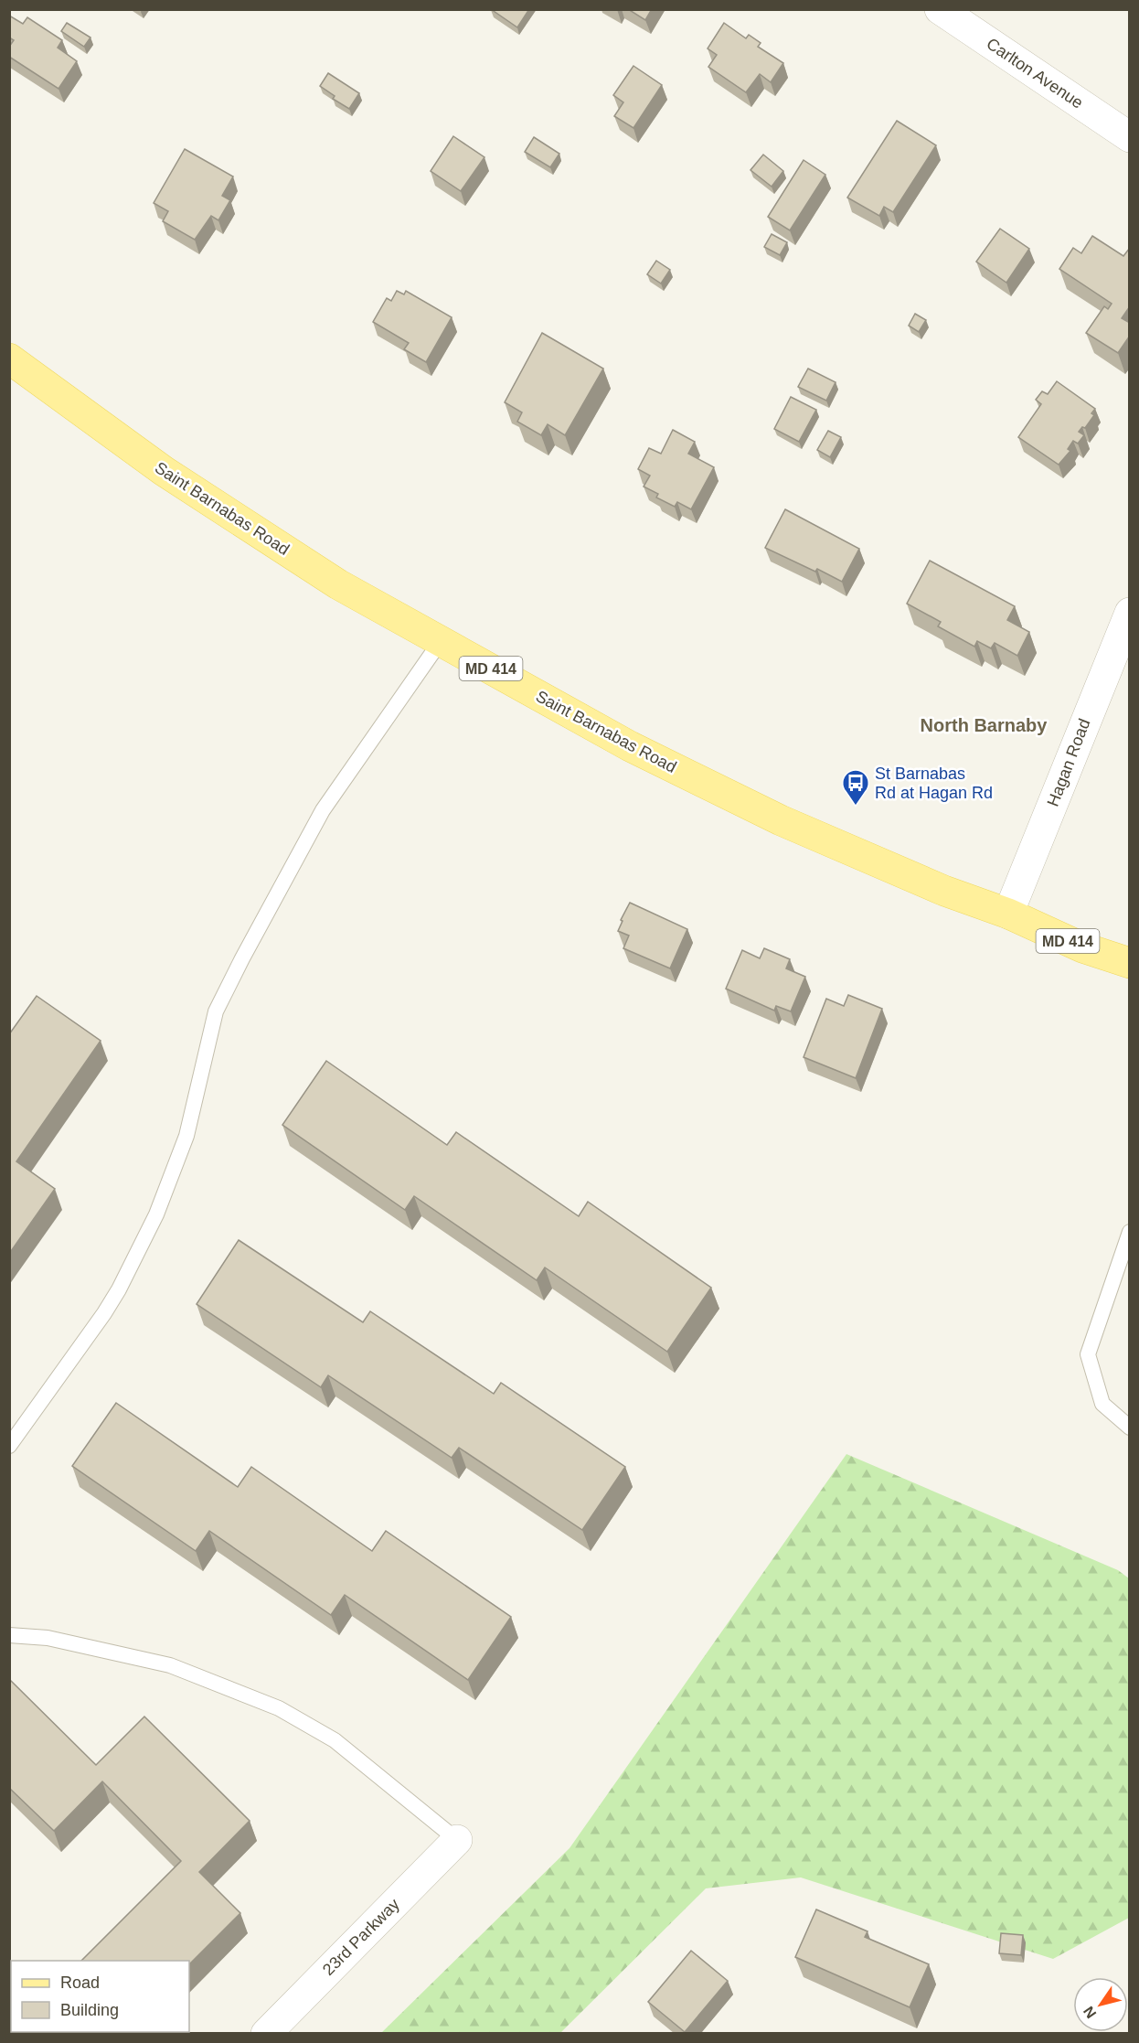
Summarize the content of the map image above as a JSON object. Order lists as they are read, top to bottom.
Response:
{
  "streets": {
    "main road": ["Saint Barnabas Road", "MD 414"],
    "street": ["Carlton Avenue", "Hagan Road", "23rd Parkway"]
  },
  "crossings": [
    ["Saint Barnabas Road", "Hagan Road"]
  ],
  "districts": ["North Barnaby"],
  "places": {
    "bus stop": ["St Barnabas Rd at Hagan Rd"]
  },
  "legend": ["Road", "Building"],
  "north": "bottom left"
}
